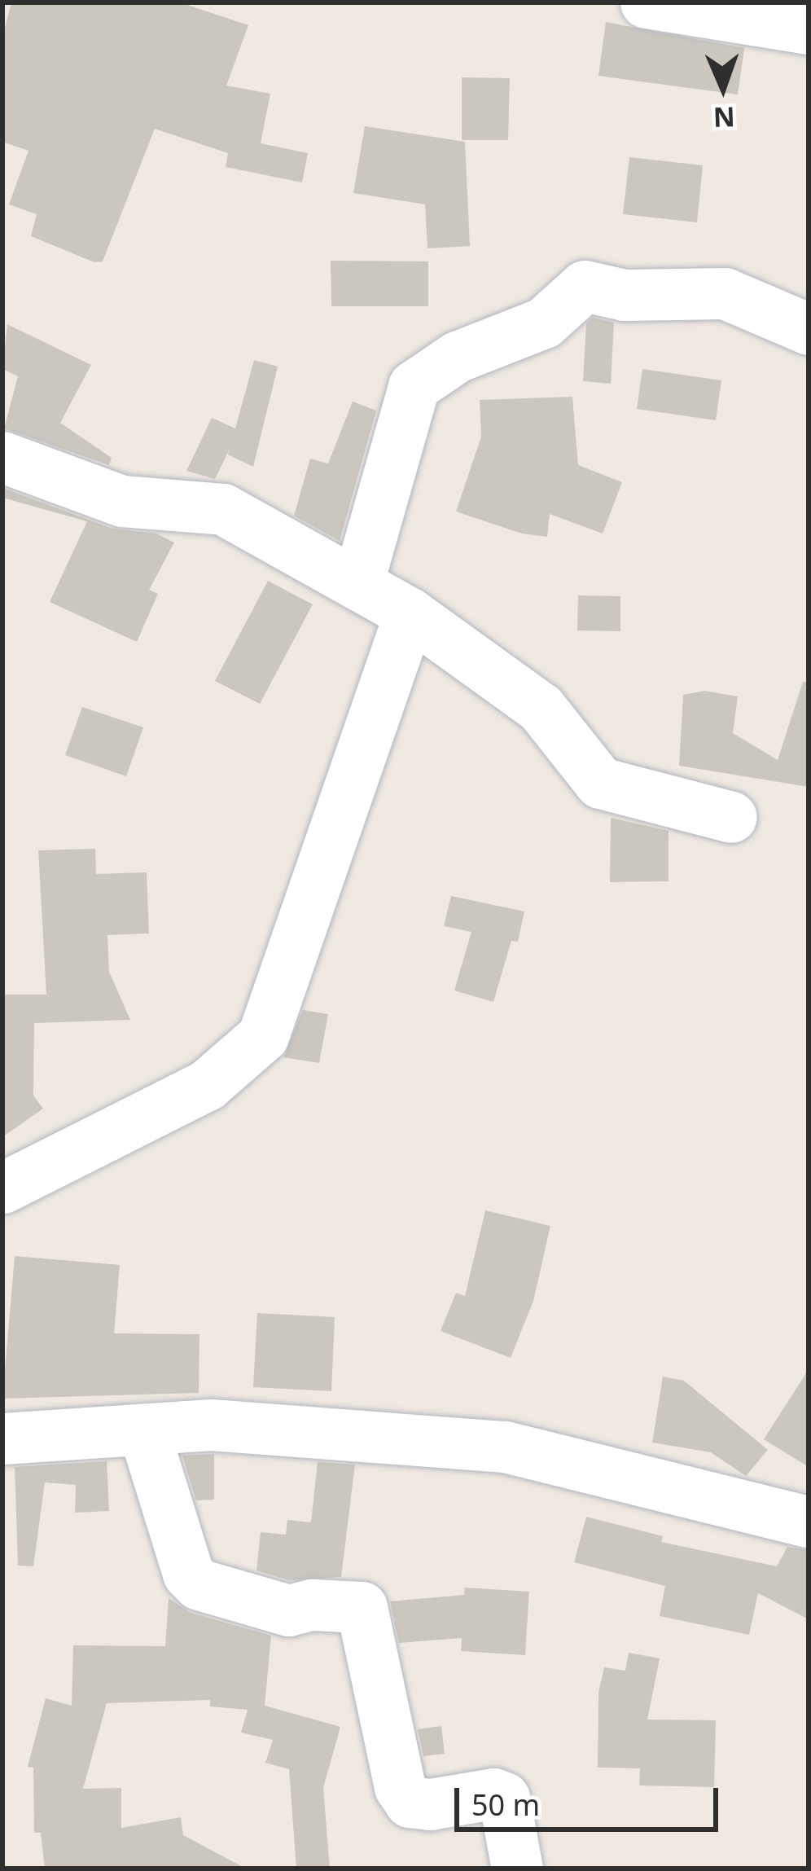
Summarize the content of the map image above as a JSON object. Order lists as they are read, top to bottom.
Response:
{
  "scale_bar": "50 m",
  "north": "bottom"
}
